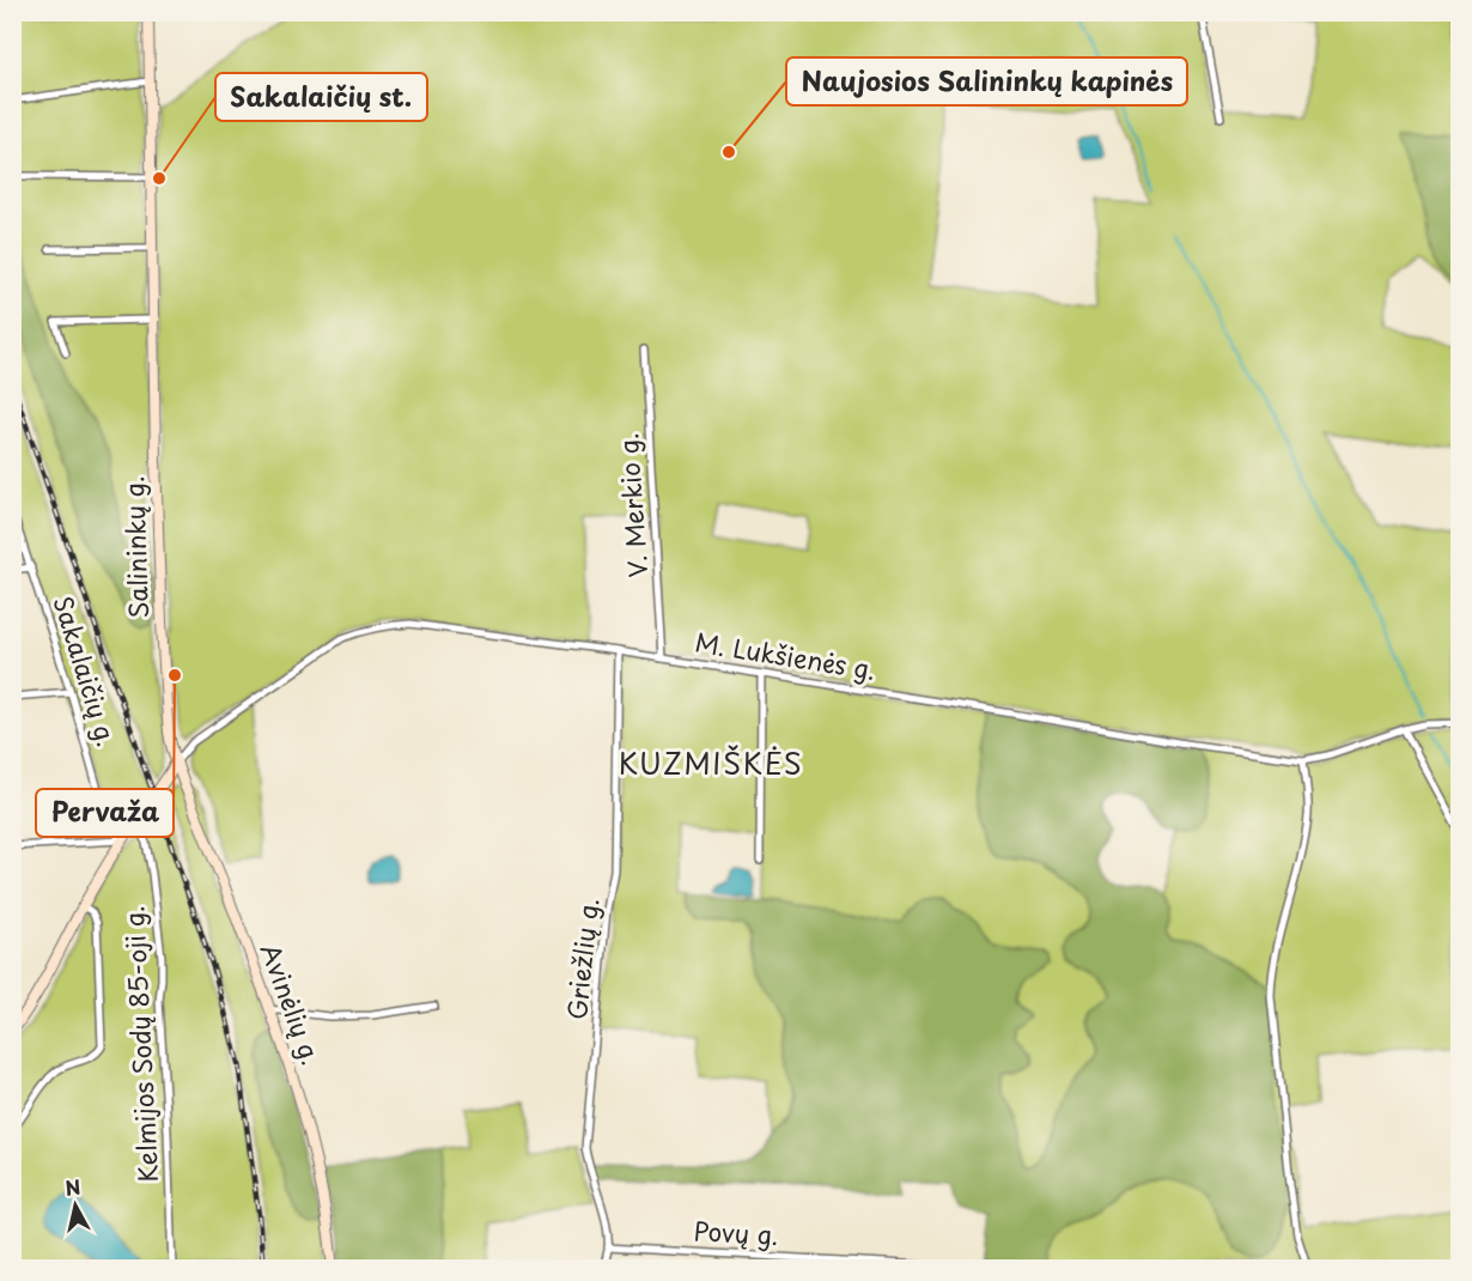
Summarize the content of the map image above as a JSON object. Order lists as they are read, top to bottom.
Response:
{
  "streets": {
    "main road": ["Salininkų g.", "Avinėlių g."],
    "street": [
      "V. Merkio g.",
      "M. Lukšienės g.",
      "Sakalaičių g.",
      "Griežlių g.",
      "Kelmijos Sodų 85-oji g.",
      "Povų g."
    ]
  },
  "crossings": [
    ["V. Merkio g.", "M. Lukšienės g."],
    ["Salininkų g.", "M. Lukšienės g."],
    ["Salininkų g.", "Avinėlių g."],
    ["M. Lukšienės g.", "Griežlių g."],
    ["M. Lukšienės g.", "Avinėlių g."],
    ["Griežlių g.", "Povų g."]
  ],
  "districts": ["KUZMIŠKĖS"],
  "places": ["Naujosios Salininkų kapinės", "Sakalaičių st.", "Pervaža"],
  "north": "top"
}
